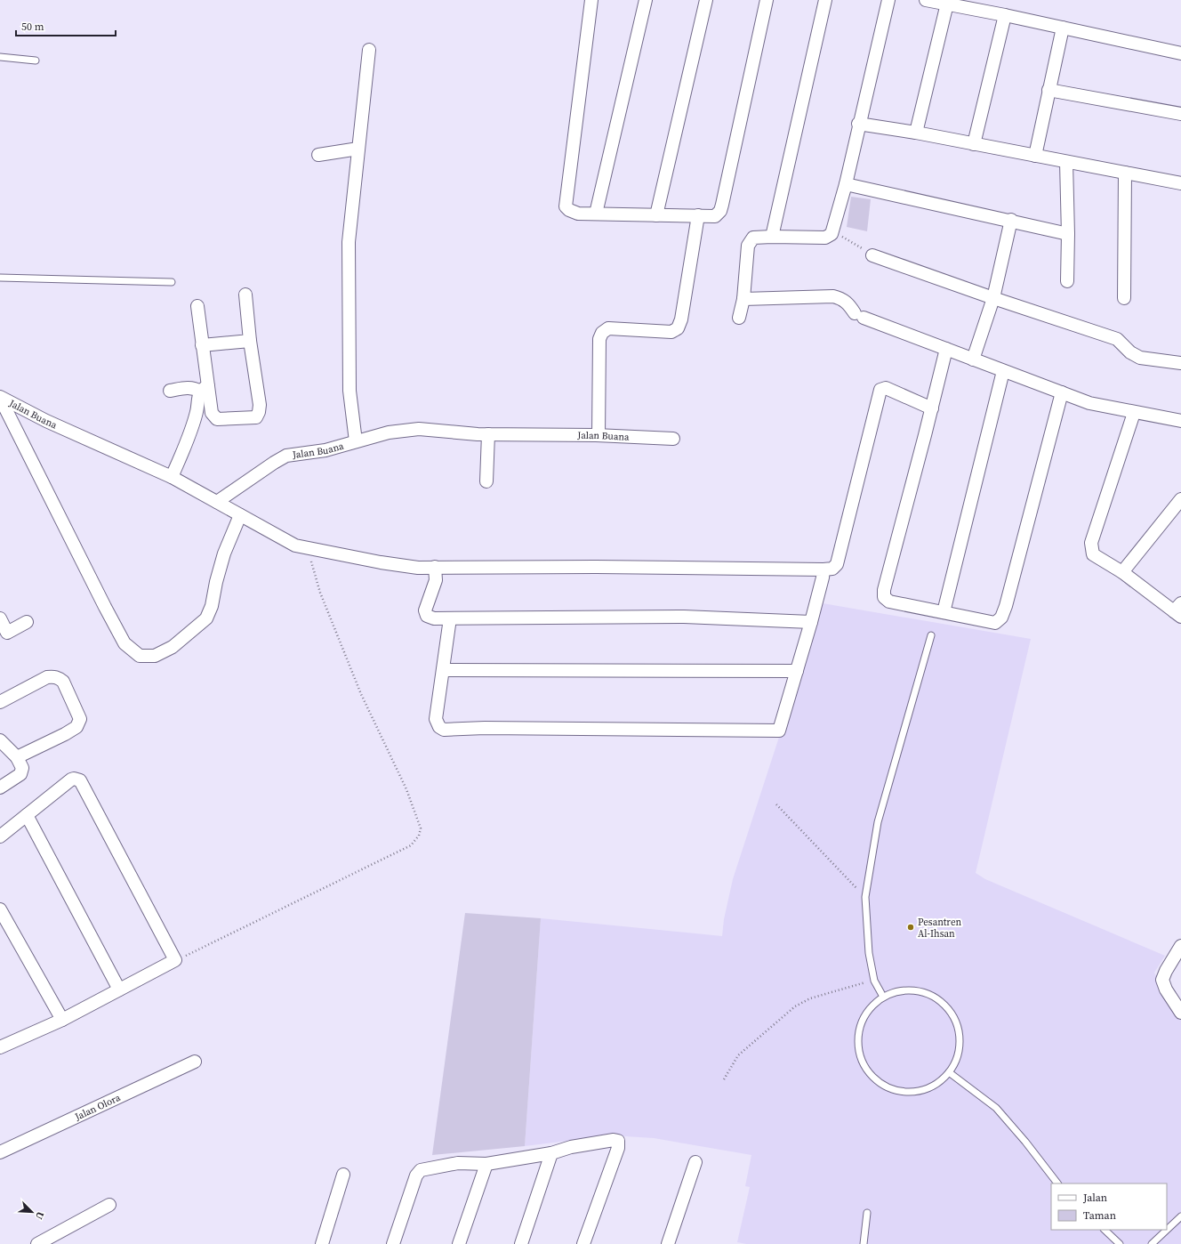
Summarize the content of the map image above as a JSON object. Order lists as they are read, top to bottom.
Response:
{
  "streets": {
    "street": ["Jalan Buana", "Jalan Olora"]
  },
  "places": ["Pesantren Al-Ihsan"],
  "legend": ["Jalan", "Taman"],
  "scale_bar": "50 m",
  "north": "bottom right"
}
